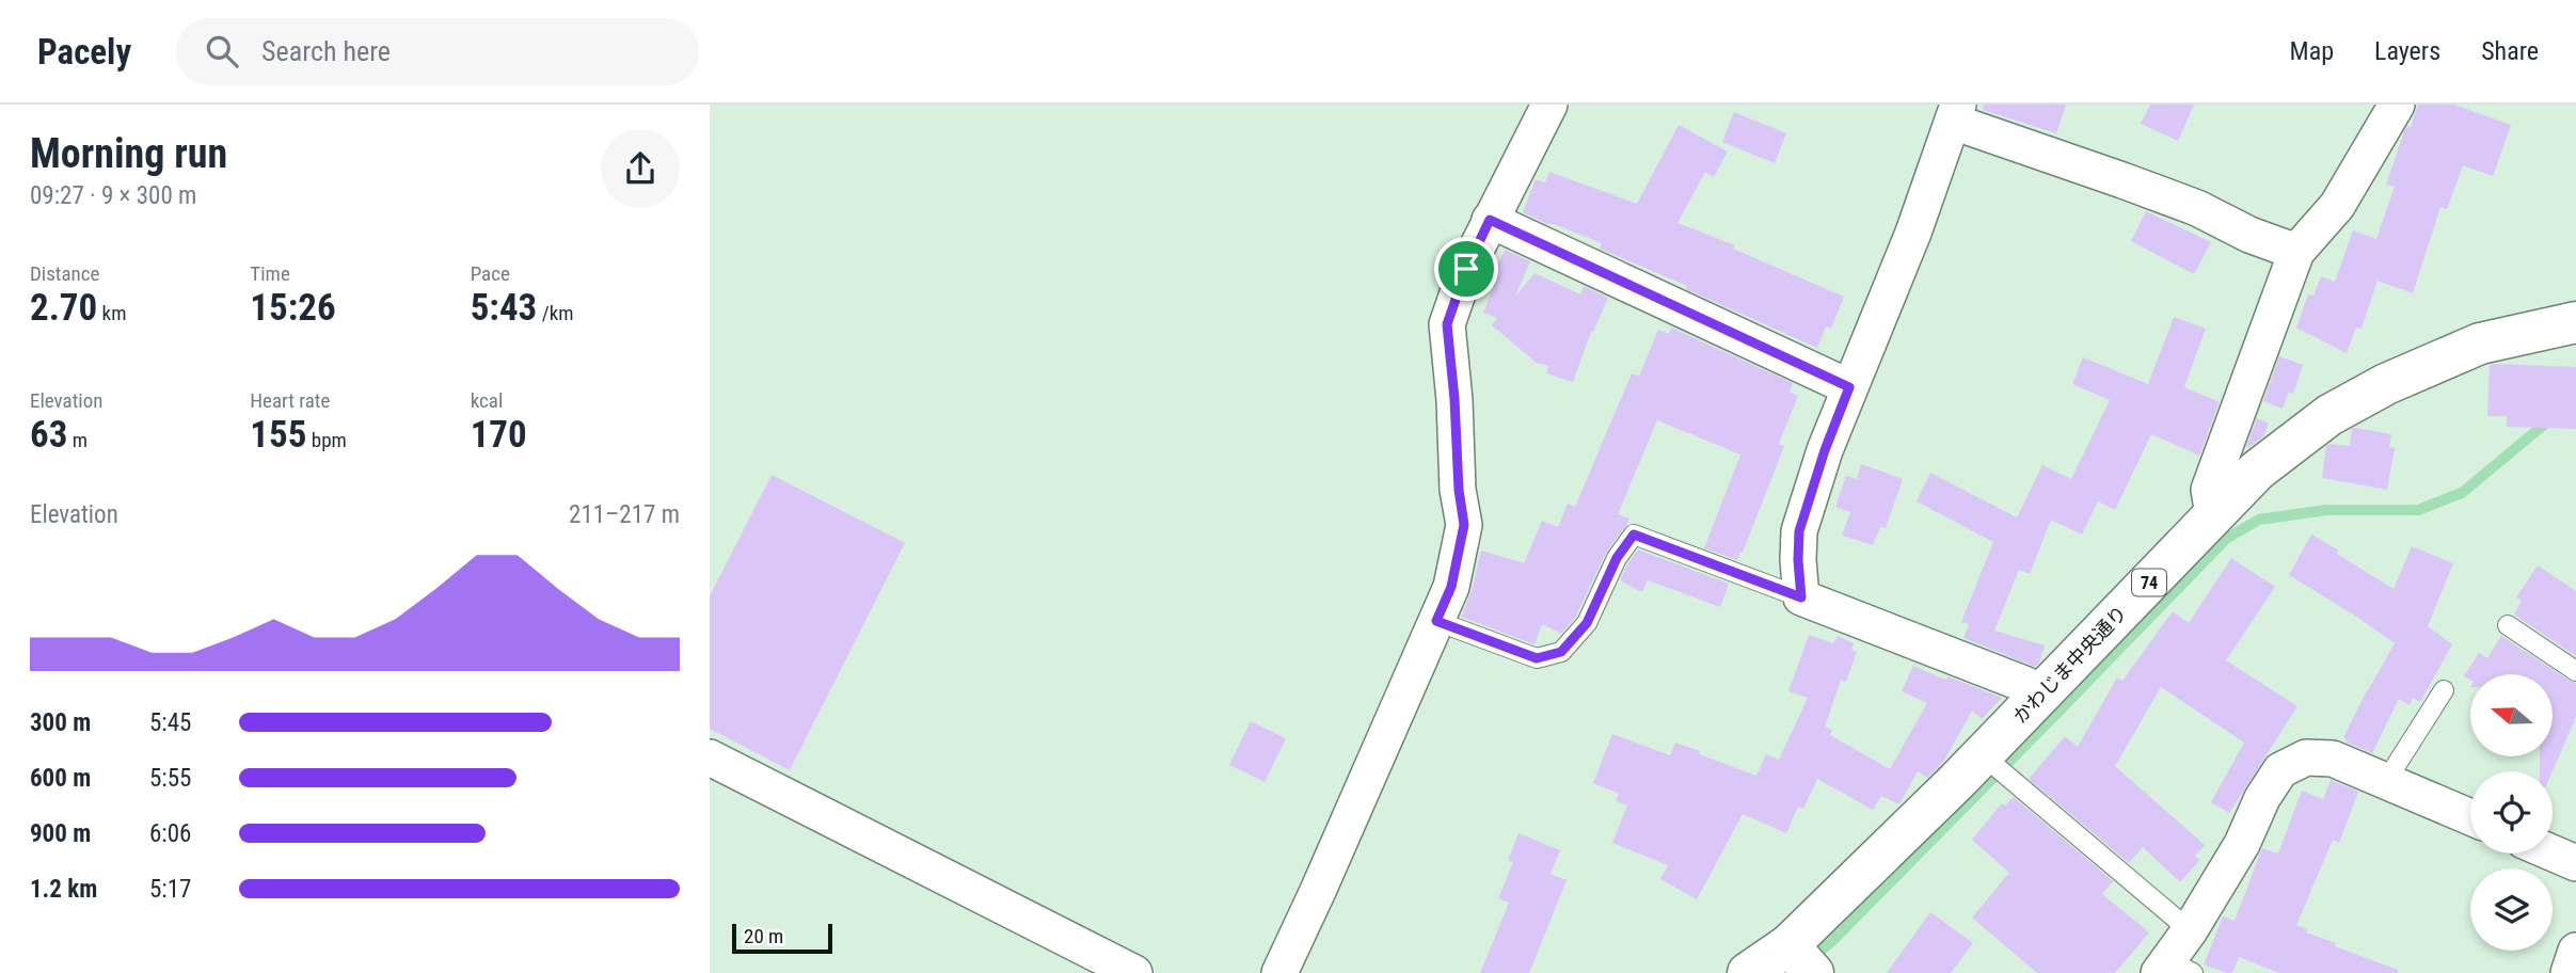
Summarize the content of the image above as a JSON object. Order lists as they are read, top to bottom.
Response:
{
  "streets": {
    "main road": ["74", "かわじま中央通り"]
  },
  "scale_bar": "20 m",
  "north": "left",
  "page": {
    "header": "Pacely",
    "search": "Search here",
    "nav": ["Map", "Layers", "Share"],
    "heading": ["Morning run", "09:27 · 9 × 300 m"],
    "stats": [
      ["Distance", "2.70 km"],
      ["Time", "15:26"],
      ["Pace", "5:43 /km"],
      ["Elevation", "63 m"],
      ["Heart rate", "155 bpm"],
      ["kcal", "170"]
    ],
    "chart": ["Elevation", "211–217 m"],
    "list": [
      {
        "name": "300 m",
        "note": "5:45"
      },
      {
        "name": "600 m",
        "note": "5:55"
      },
      {
        "name": "900 m",
        "note": "6:06"
      },
      {
        "name": "1.2 km",
        "note": "5:17"
      }
    ],
    "scale": "20 m"
  }
}
